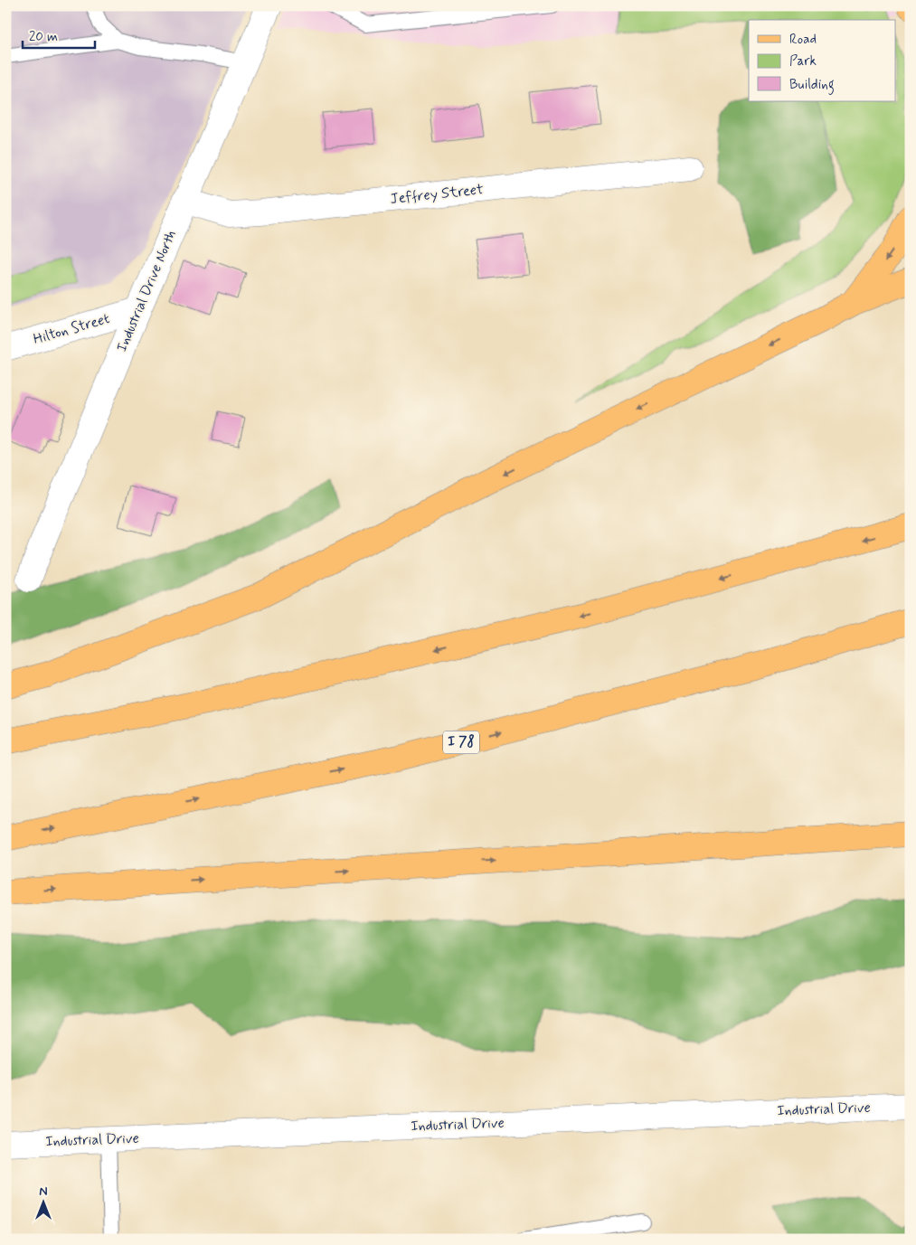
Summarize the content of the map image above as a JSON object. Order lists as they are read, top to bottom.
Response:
{
  "streets": {
    "highway": ["I 78"],
    "street": [
      "Jeffrey Street",
      "Industrial Drive North",
      "Hilton Street",
      "Industrial Drive"
    ]
  },
  "crossings": [
    ["Jeffrey Street", "Industrial Drive North"],
    ["Industrial Drive North", "Hilton Street"]
  ],
  "legend": ["Road", "Park", "Building"],
  "scale_bar": "20 m",
  "north": "top"
}
